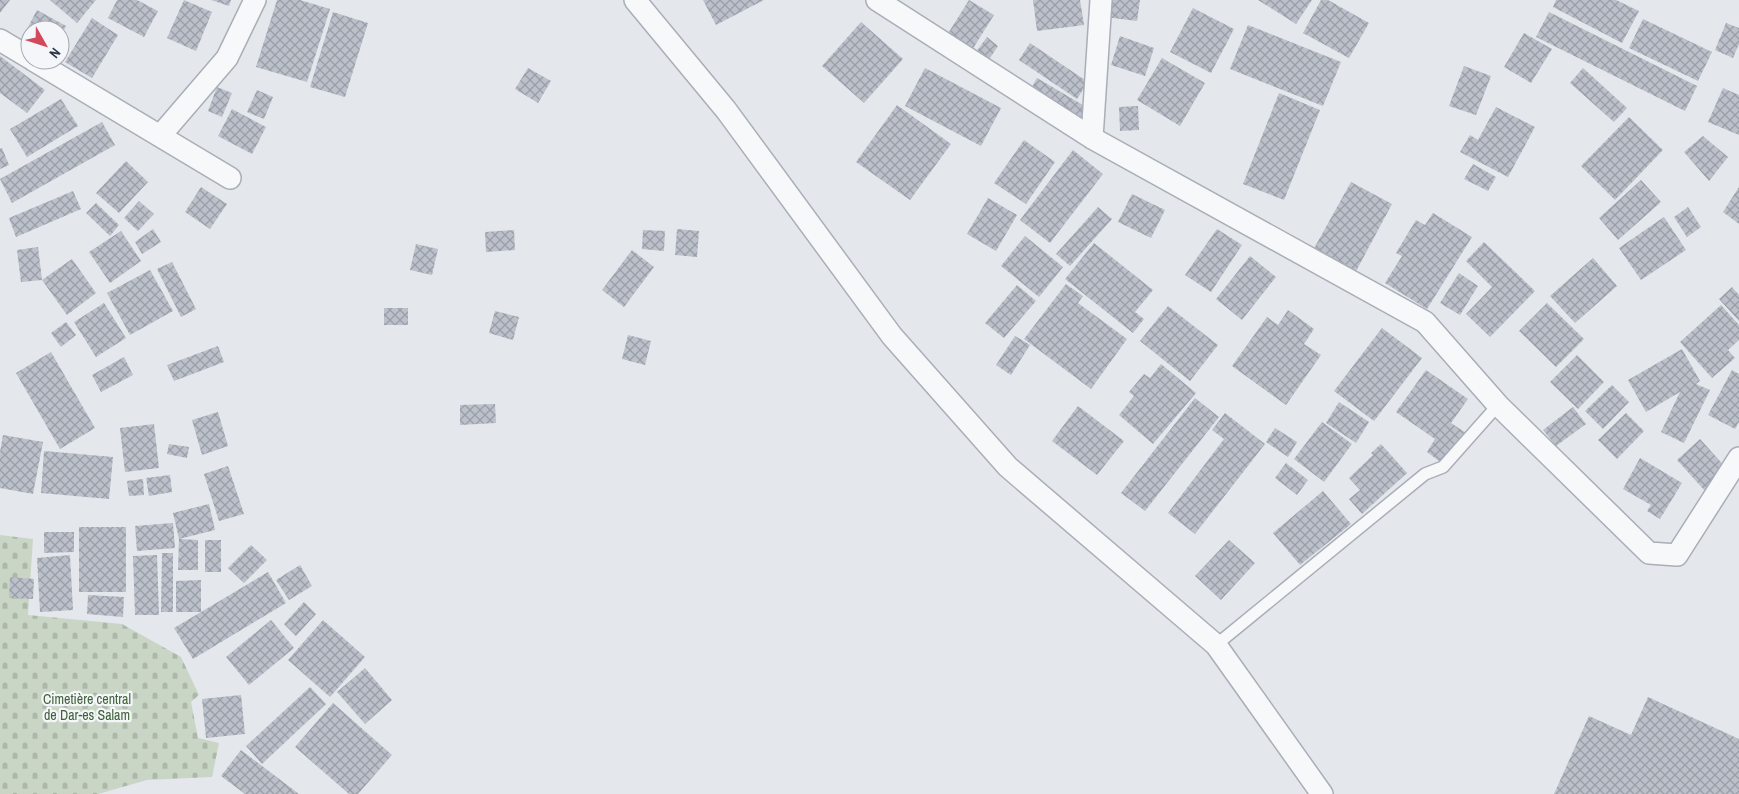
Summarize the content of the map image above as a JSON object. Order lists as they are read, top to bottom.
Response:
{
  "parks": ["Cimetière central de Dar-es Salam"],
  "north": "bottom right"
}
